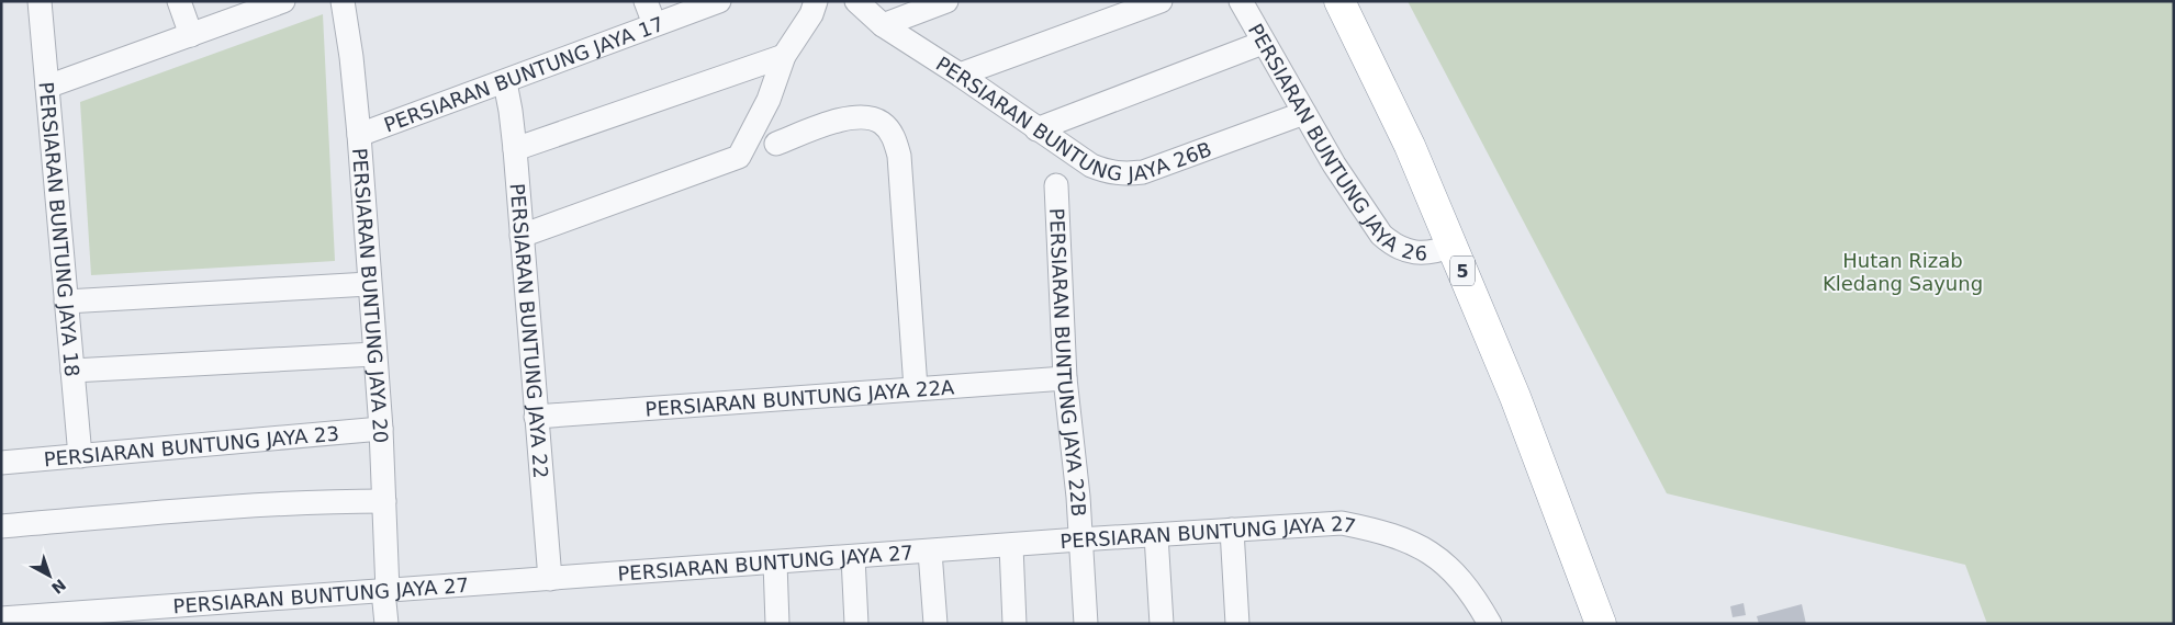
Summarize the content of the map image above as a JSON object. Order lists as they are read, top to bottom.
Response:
{
  "streets": {
    "highway": ["5"],
    "street": [
      "PERSIARAN BUNTUNG JAYA 17",
      "PERSIARAN BUNTUNG JAYA 26B",
      "PERSIARAN BUNTUNG JAYA 26",
      "PERSIARAN BUNTUNG JAYA 18",
      "PERSIARAN BUNTUNG JAYA 20",
      "PERSIARAN BUNTUNG JAYA 22",
      "PERSIARAN BUNTUNG JAYA 22B",
      "PERSIARAN BUNTUNG JAYA 22A",
      "PERSIARAN BUNTUNG JAYA 23",
      "PERSIARAN BUNTUNG JAYA 27"
    ]
  },
  "crossings": [
    ["PERSIARAN BUNTUNG JAYA 17", "PERSIARAN BUNTUNG JAYA 20"],
    ["PERSIARAN BUNTUNG JAYA 17", "PERSIARAN BUNTUNG JAYA 22"],
    ["PERSIARAN BUNTUNG JAYA 26B", "PERSIARAN BUNTUNG JAYA 26"],
    ["PERSIARAN BUNTUNG JAYA 26", "5"],
    ["PERSIARAN BUNTUNG JAYA 18", "PERSIARAN BUNTUNG JAYA 23"],
    ["PERSIARAN BUNTUNG JAYA 20", "PERSIARAN BUNTUNG JAYA 23"],
    ["PERSIARAN BUNTUNG JAYA 20", "PERSIARAN BUNTUNG JAYA 27"],
    ["PERSIARAN BUNTUNG JAYA 22", "PERSIARAN BUNTUNG JAYA 22A"],
    ["PERSIARAN BUNTUNG JAYA 22", "PERSIARAN BUNTUNG JAYA 27"],
    ["PERSIARAN BUNTUNG JAYA 22B", "PERSIARAN BUNTUNG JAYA 22A"],
    ["PERSIARAN BUNTUNG JAYA 22B", "PERSIARAN BUNTUNG JAYA 27"]
  ],
  "parks": ["Hutan Rizab Kledang Sayung"],
  "north": "bottom right"
}
